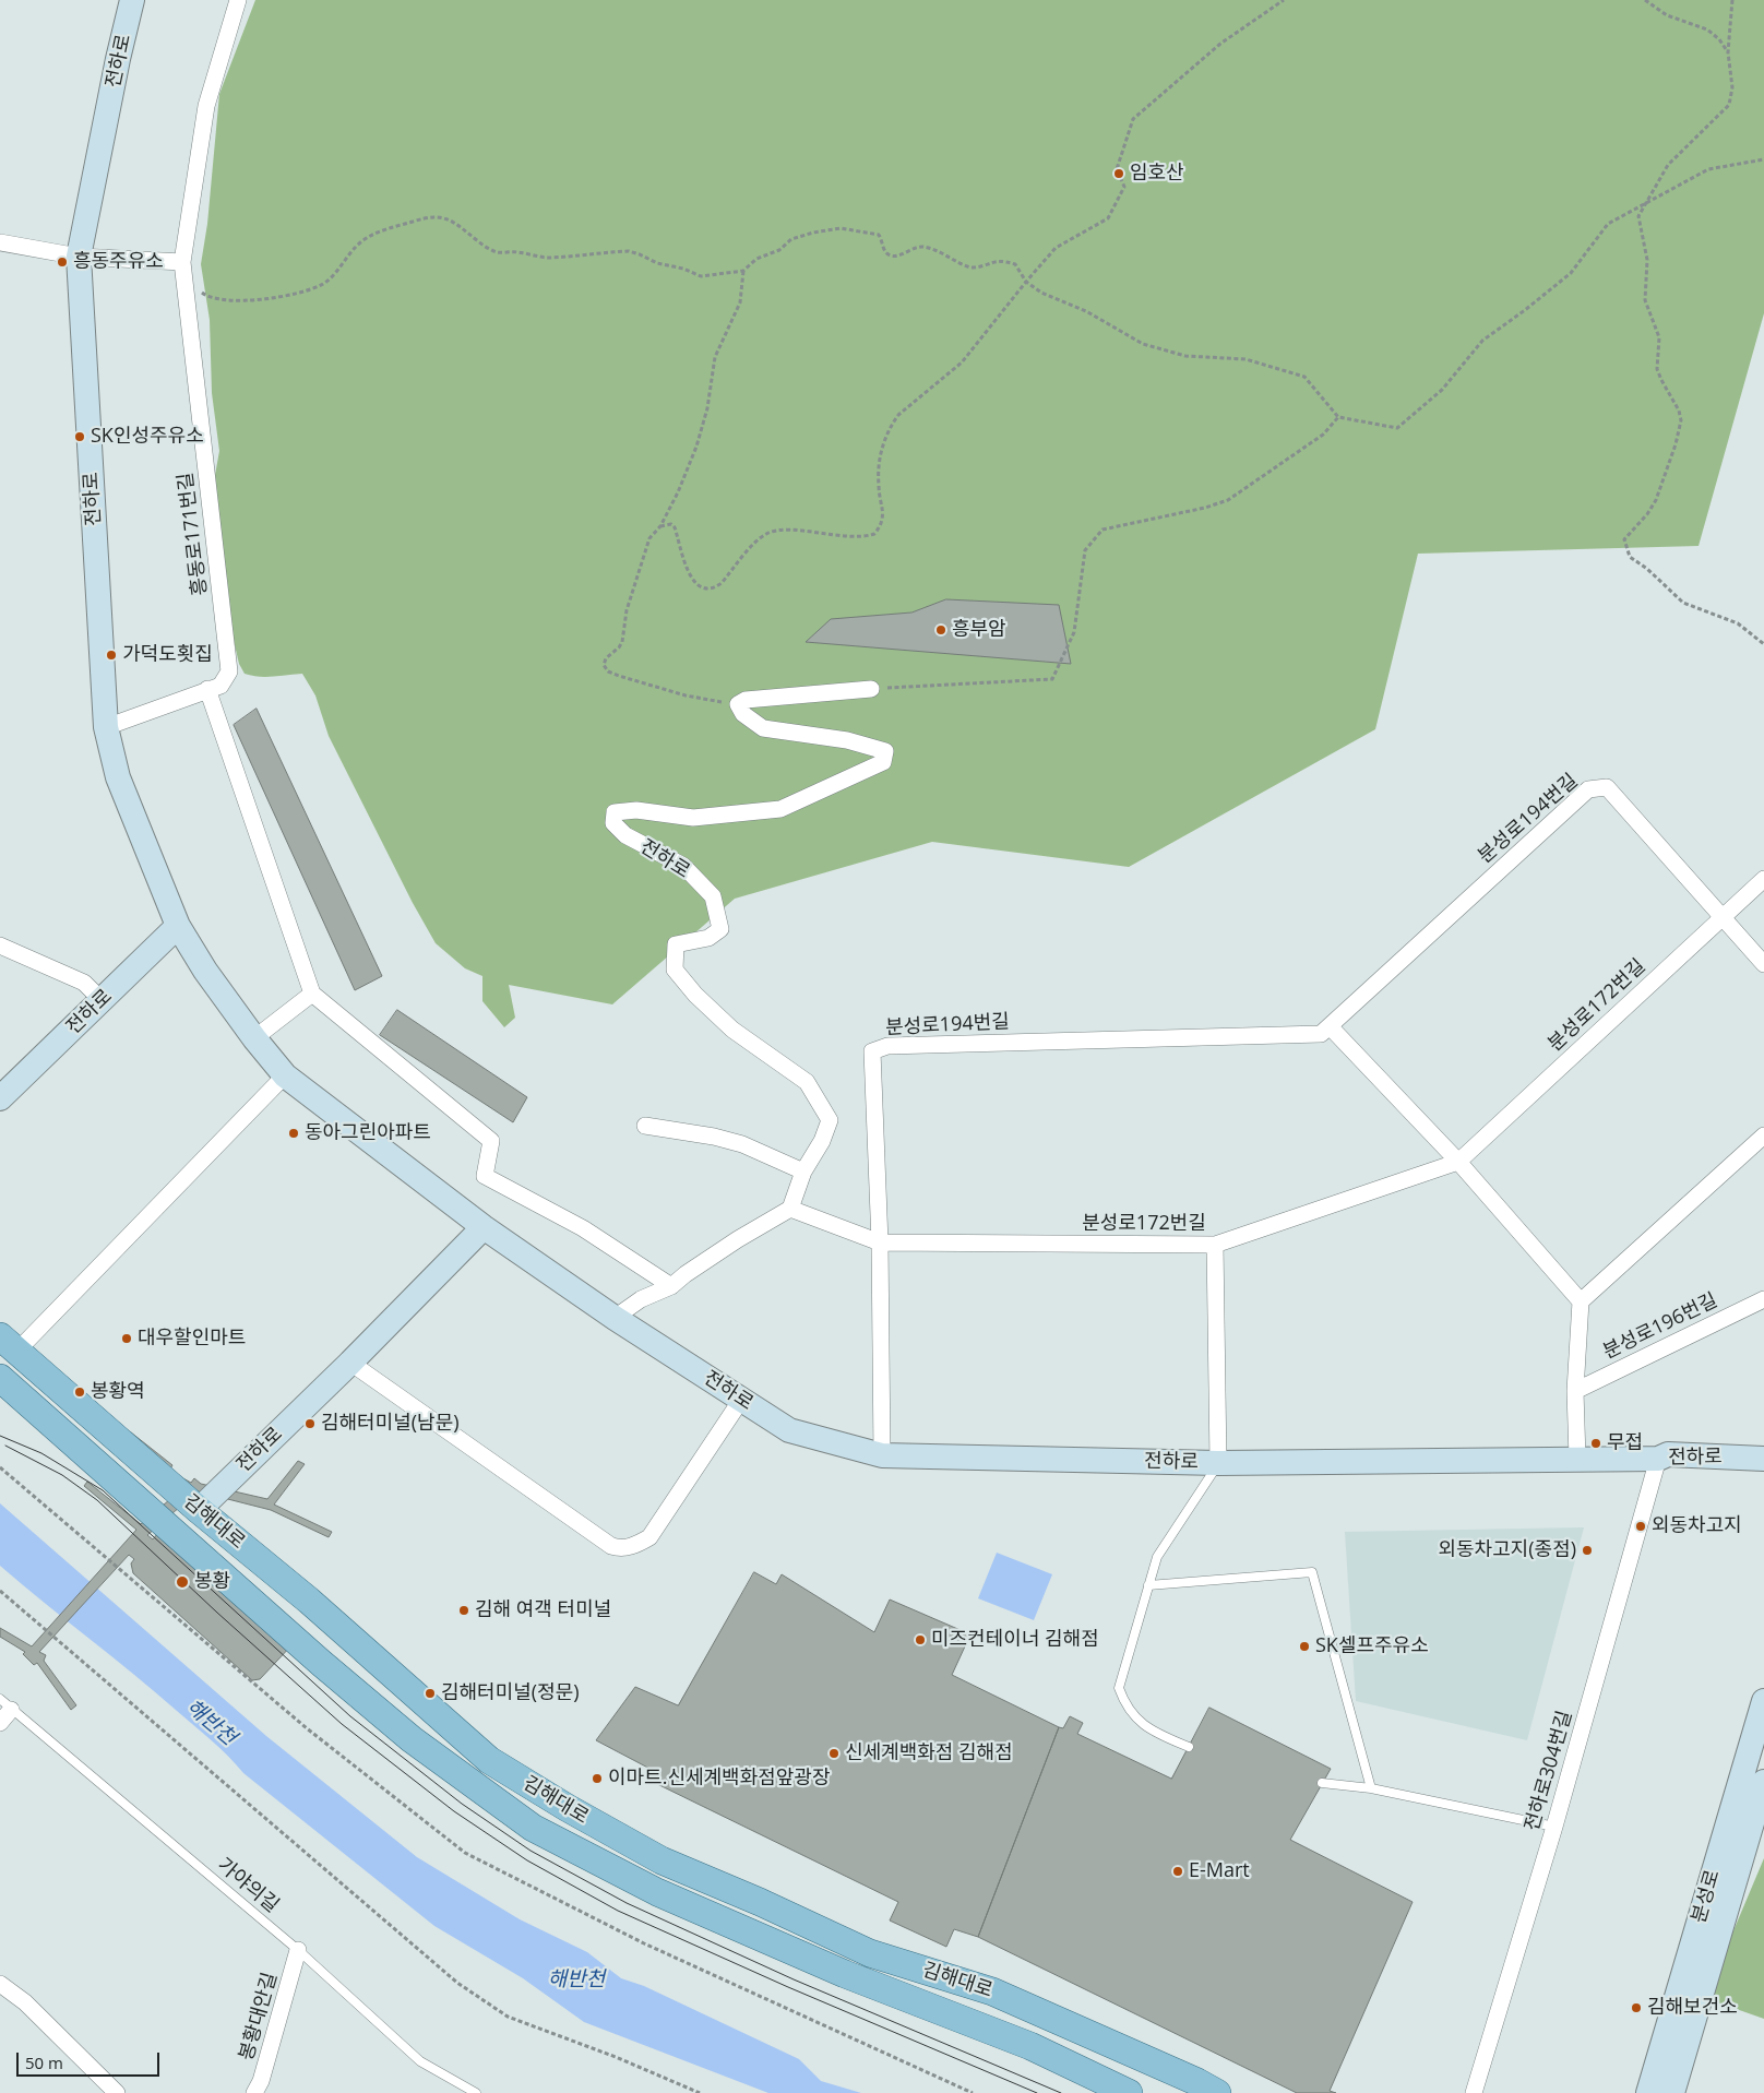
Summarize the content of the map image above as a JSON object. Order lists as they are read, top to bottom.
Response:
{
  "streets": {
    "main road": ["전하로", "김해대로", "분성로"],
    "street": [
      "흥동로171번길",
      "분성로194번길",
      "분성로172번길",
      "분성로196번길",
      "전하로304번길",
      "봉황대안길"
    ],
    "lane": ["가야의길"]
  },
  "crossings": [
    ["전하로", "흥동로171번길"],
    ["전하로", "분성로194번길"],
    ["전하로", "김해대로"],
    ["전하로", "전하로304번길"],
    ["분성로194번길", "분성로172번길"],
    ["가야의길", "봉황대안길"]
  ],
  "water": ["해반천"],
  "places": [
    "임호산",
    "흥동주유소",
    "SK인성주유소",
    "흥부암",
    "가덕도횟집",
    "동아그린아파트",
    "대우할인마트",
    "봉황역",
    "김해터미널(남문)",
    "무접",
    "외동차고지",
    "외동차고지(종점)",
    "봉황",
    "김해 여객 터미널",
    "미즈컨테이너 김해점",
    "SK셀프주유소",
    "김해터미널(정문)",
    "신세계백화점 김해점",
    "이마트.신세계백화점앞광장",
    "E-Mart",
    "김해보건소"
  ],
  "scale_bar": "50 m"
}
